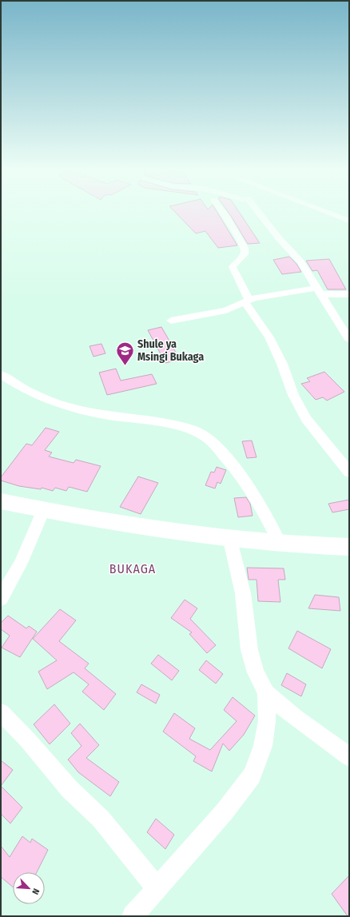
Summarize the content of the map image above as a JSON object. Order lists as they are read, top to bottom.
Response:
{
  "districts": ["BUKAGA"],
  "places": {
    "school or university": ["Shule ya Msingi Bukaga"]
  },
  "north": "bottom right"
}
